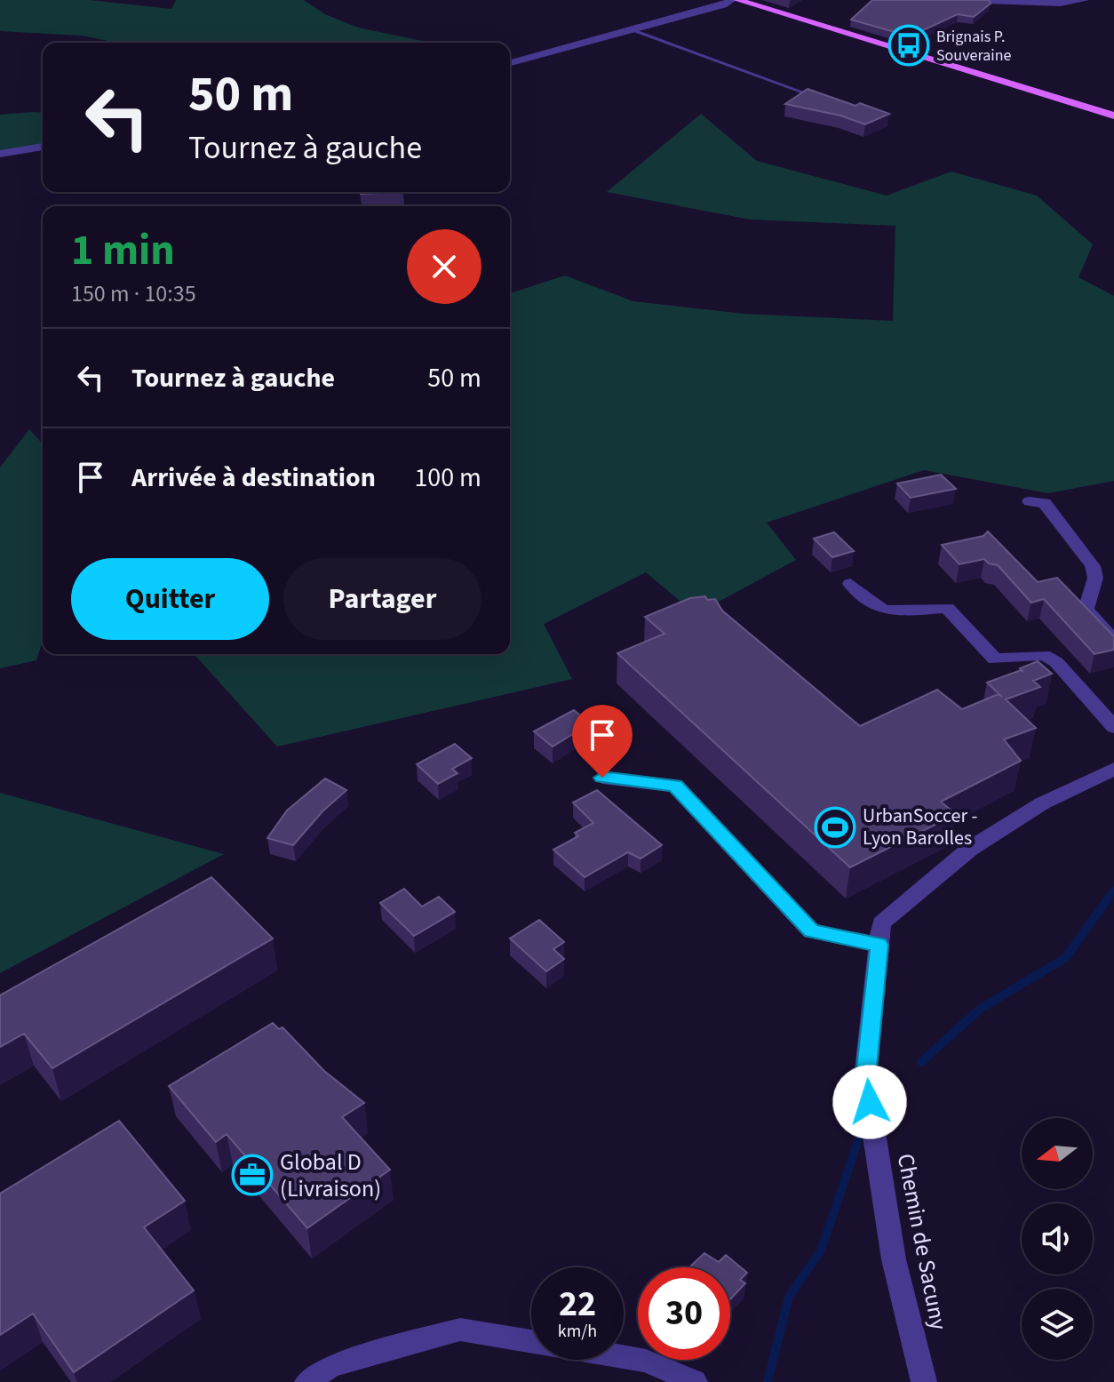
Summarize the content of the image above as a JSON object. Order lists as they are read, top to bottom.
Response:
{
  "streets": {
    "street": ["Chemin de Sacuny"]
  },
  "places": {
    "bus stop": ["Brignais P. Souveraine"],
    "sports": ["UrbanSoccer - Lyon Barolles"],
    "office": ["Global D (Livraison)"]
  },
  "north": "left",
  "page": {
    "turn": ["50 m", "Tournez à gauche"],
    "heading": ["1 min", "150 m · 10:35"],
    "list": [
      {
        "name": "Tournez à gauche",
        "value": "50 m"
      },
      {
        "name": "Arrivée à destination",
        "value": "100 m"
      }
    ],
    "buttons": ["Quitter", "Partager"],
    "speed": "22 km/h",
    "limit": "30"
  }
}
